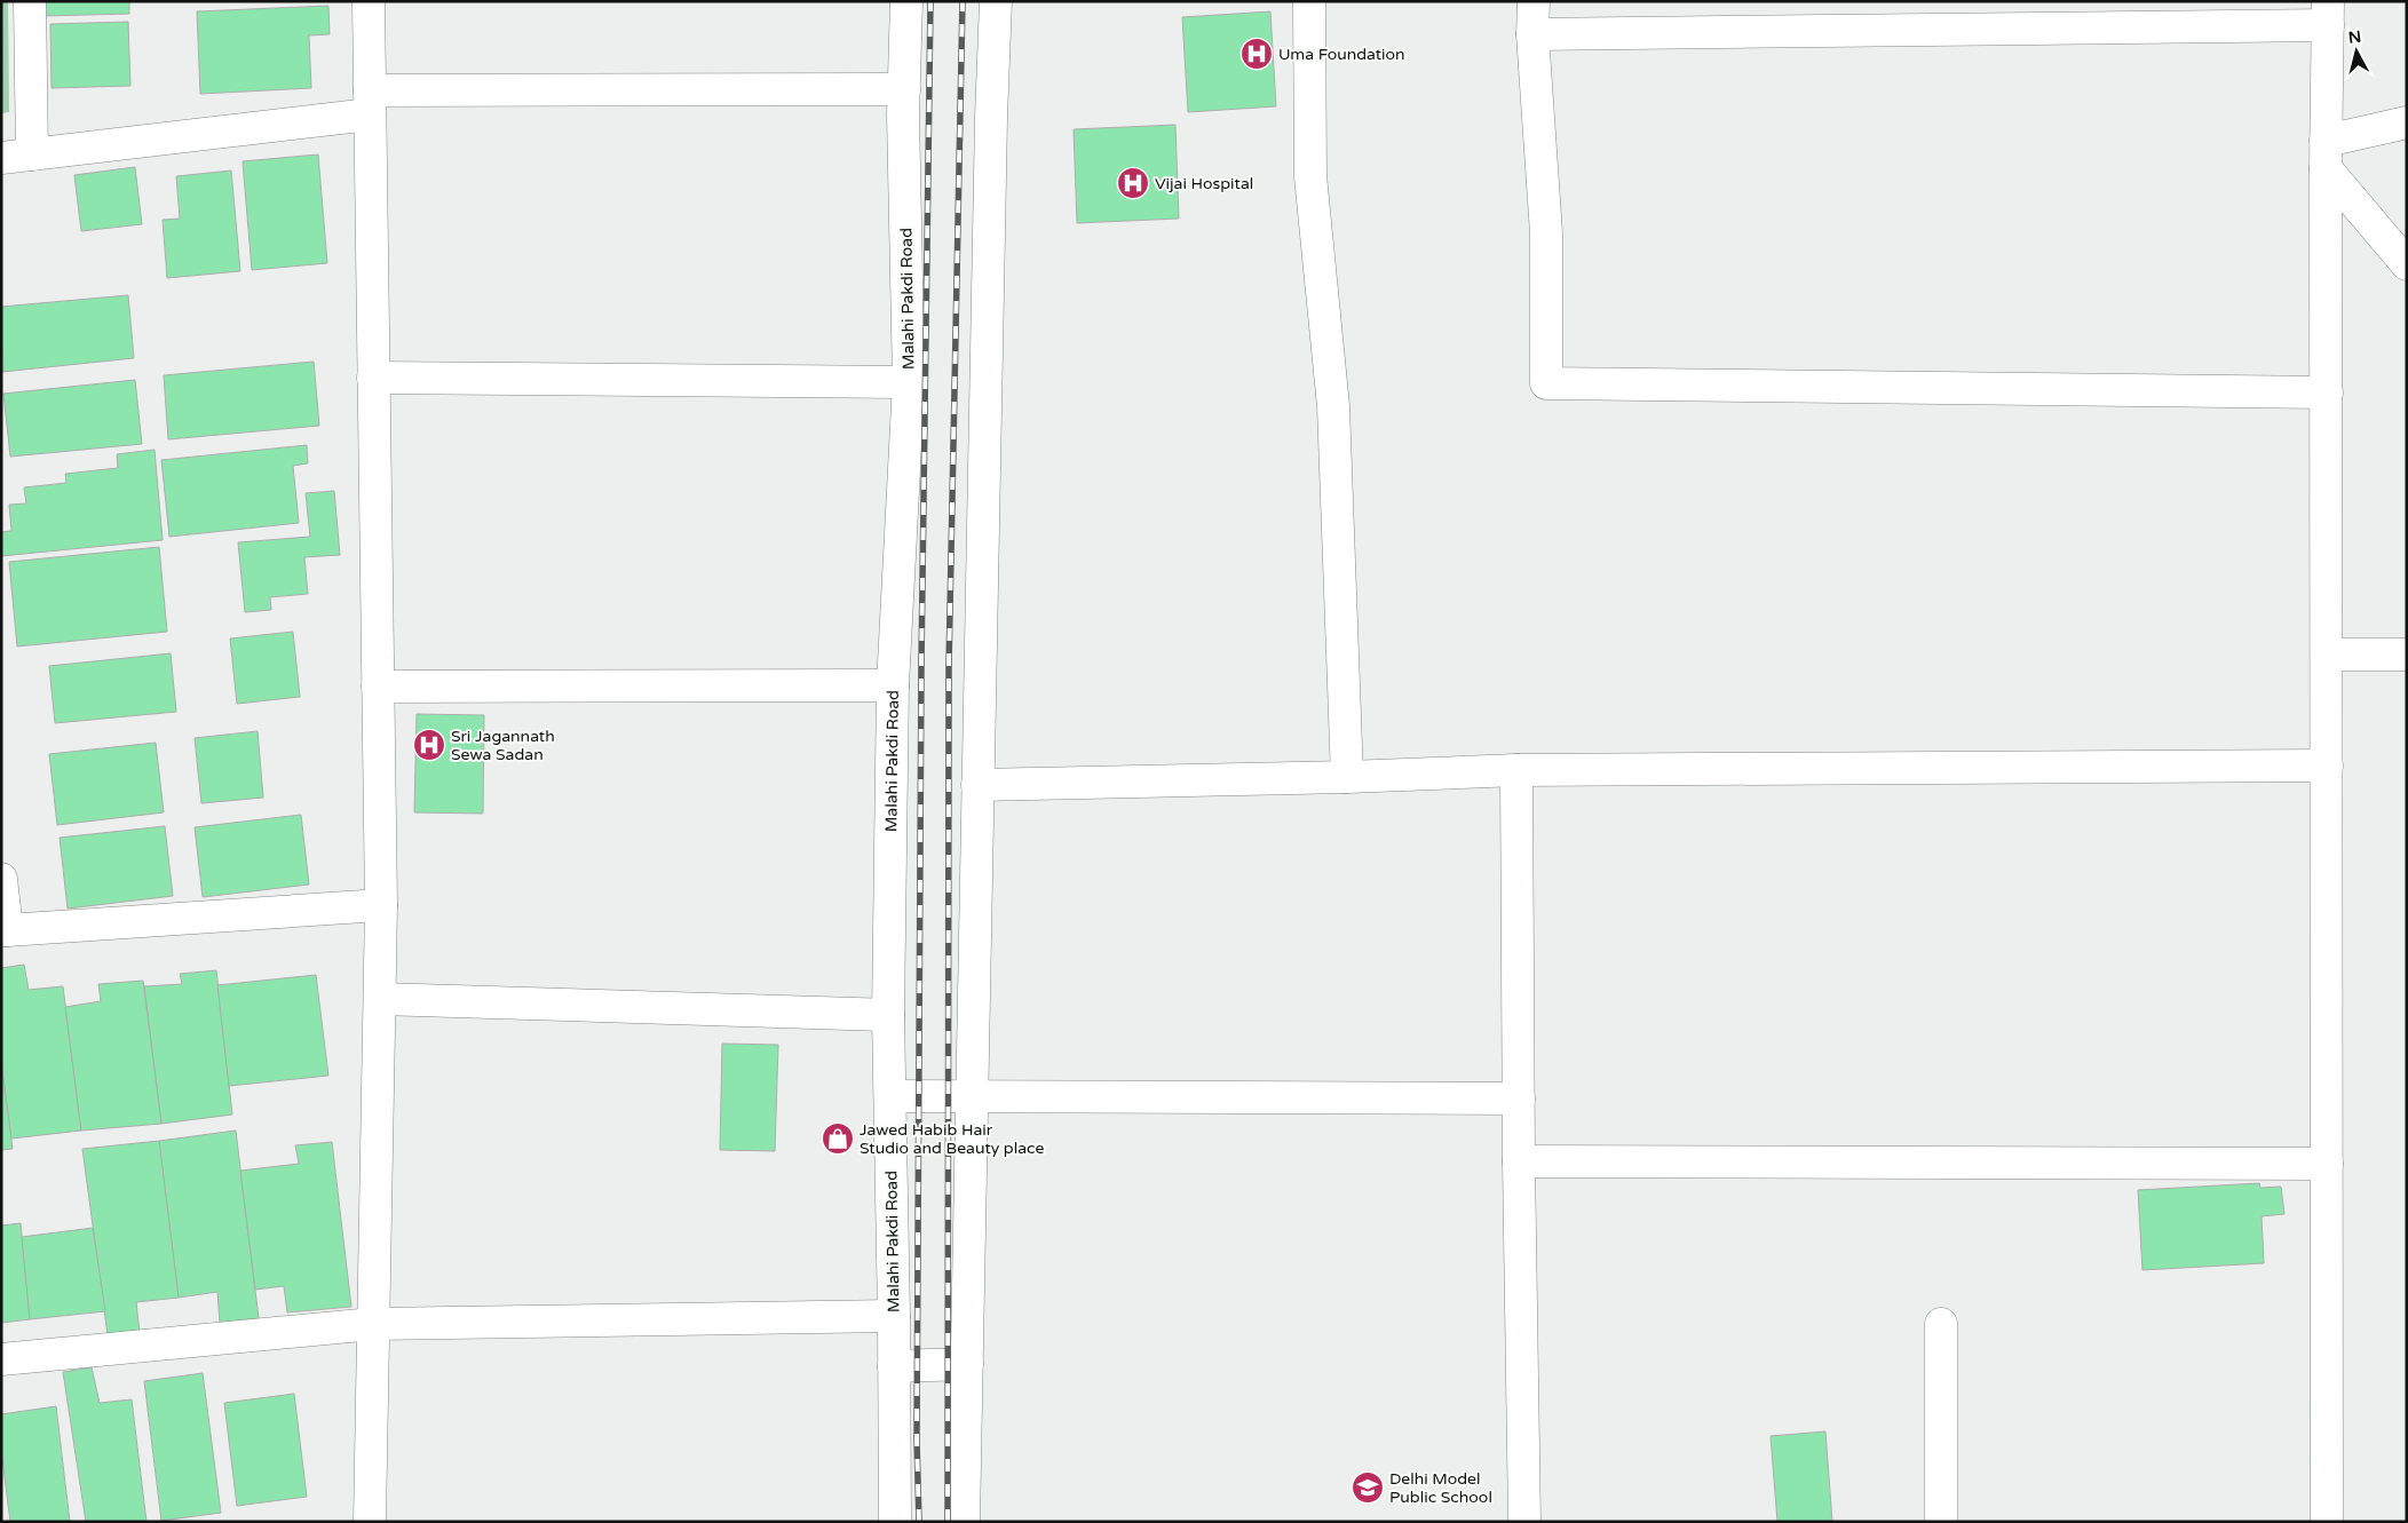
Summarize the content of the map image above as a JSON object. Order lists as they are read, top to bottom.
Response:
{
  "streets": {
    "street": ["Malahi Pakdi Road"]
  },
  "places": {
    "hospital": ["Uma Foundation", "Vijai Hospital", "Sri Jagannath Sewa Sadan"],
    "shop": ["Jawed Habib Hair Studio and Beauty place"],
    "school or university": ["Delhi Model Public School"]
  },
  "north": "top"
}
